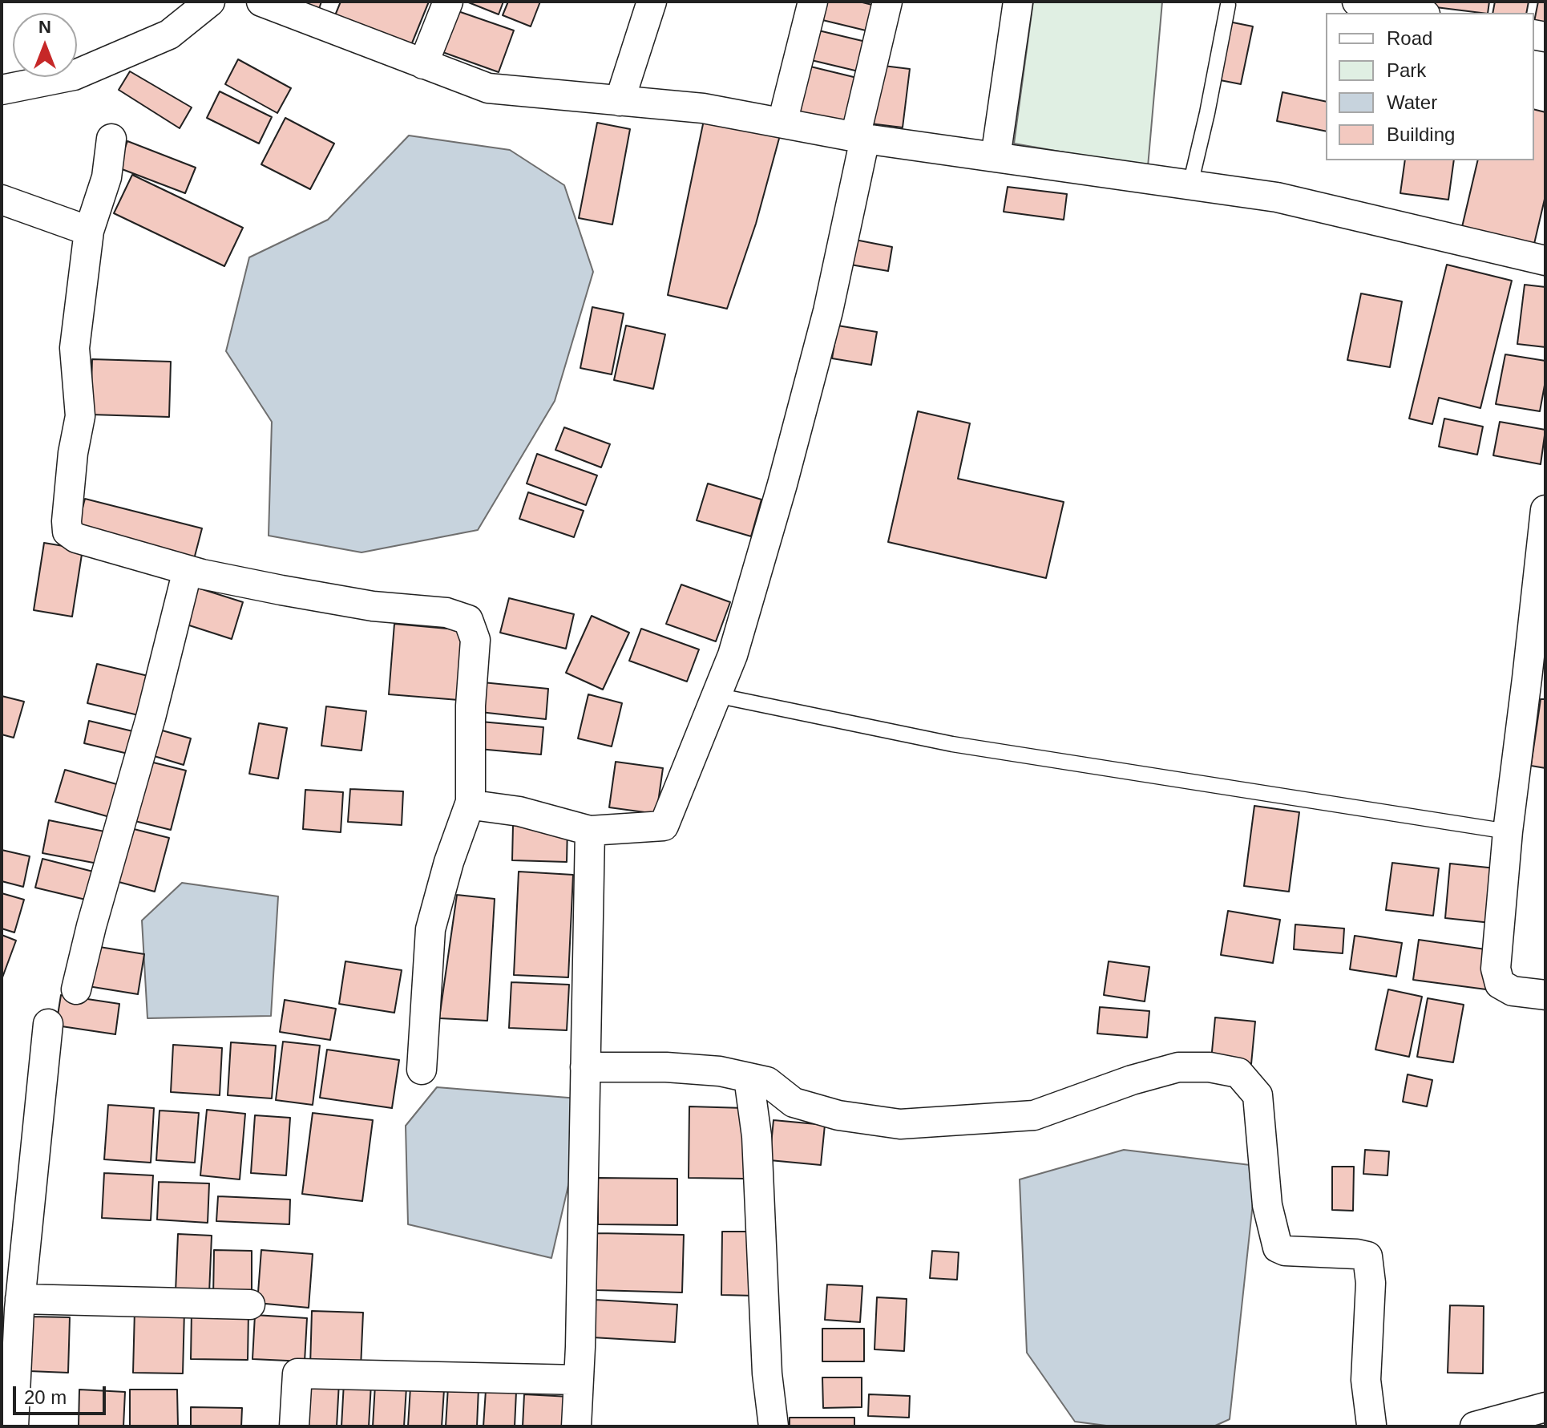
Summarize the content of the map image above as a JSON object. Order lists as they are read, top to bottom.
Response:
{
  "legend": [
    "Road",
    "Park",
    "Water",
    "Building"
  ],
  "scale_bar": "20 m",
  "north": "top"
}
